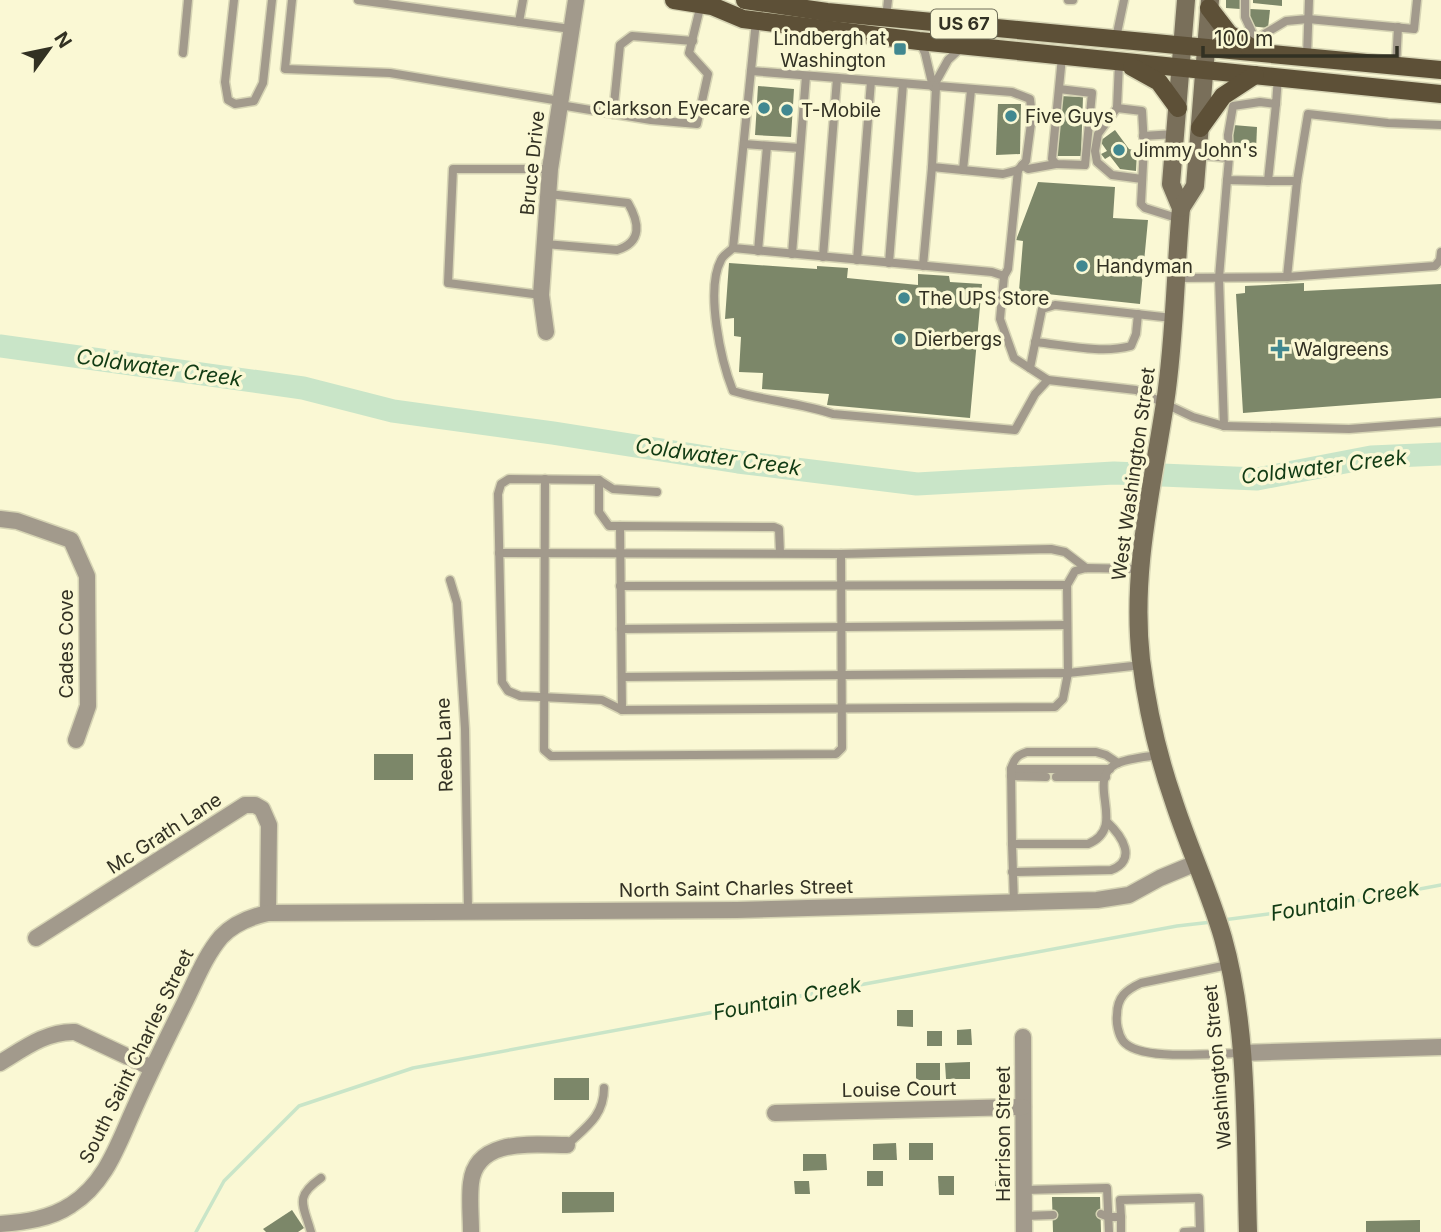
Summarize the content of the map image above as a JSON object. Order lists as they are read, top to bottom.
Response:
{
  "streets": {
    "main road": ["US 67", "West Washington Street", "Washington Street"],
    "street": [
      "Bruce Drive",
      "Cades Cove",
      "Mc Grath Lane",
      "North Saint Charles Street",
      "South Saint Charles Street",
      "Louise Court",
      "Harrison Street"
    ],
    "lane": ["Reeb Lane"]
  },
  "crossings": [
    ["US 67", "West Washington Street"],
    ["West Washington Street", "North Saint Charles Street"],
    ["West Washington Street", "Washington Street"],
    ["Reeb Lane", "North Saint Charles Street"],
    ["Mc Grath Lane", "North Saint Charles Street"],
    ["Mc Grath Lane", "South Saint Charles Street"],
    ["North Saint Charles Street", "South Saint Charles Street"],
    ["North Saint Charles Street", "Washington Street"],
    ["Louise Court", "Harrison Street"]
  ],
  "water": ["Coldwater Creek", "Fountain Creek"],
  "places": {
    "transit": ["Lindbergh at Washington"],
    "other": [
      "Clarkson Eyecare",
      "T-Mobile",
      "Five Guys",
      "Jimmy John's",
      "Handyman",
      "The UPS Store",
      "Dierbergs"
    ],
    "health": ["Walgreens"]
  },
  "scale_bar": "100 m",
  "north": "top right"
}
